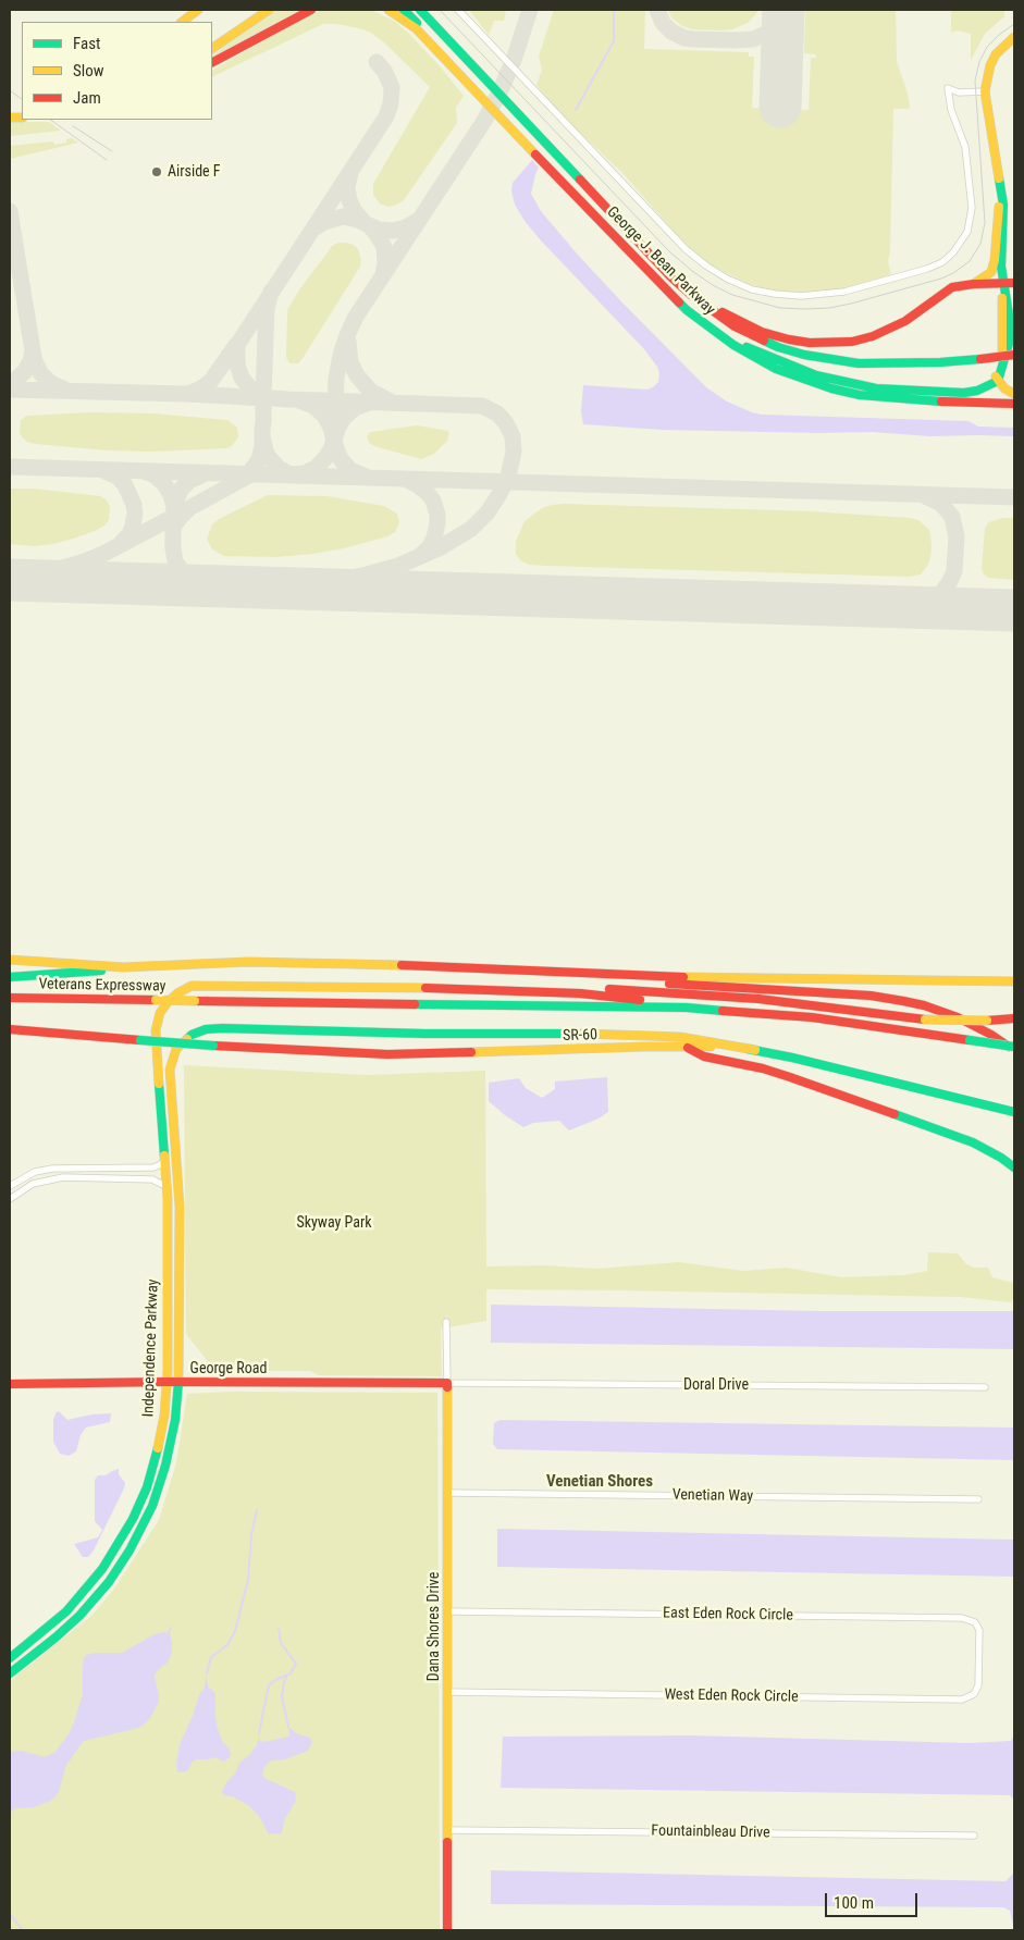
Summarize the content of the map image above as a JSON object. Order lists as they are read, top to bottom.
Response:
{
  "streets": {
    "main road": [
      "George J. Bean Parkway",
      "Veterans Expressway",
      "SR-60",
      "Independence Parkway",
      "George Road",
      "Dana Shores Drive"
    ],
    "street": [
      "Doral Drive",
      "Venetian Way",
      "East Eden Rock Circle",
      "West Eden Rock Circle",
      "Fountainbleau Drive"
    ]
  },
  "crossings": [
    ["Veterans Expressway", "SR-60"],
    ["SR-60", "Independence Parkway"],
    ["Independence Parkway", "George Road"],
    ["George Road", "Doral Drive"],
    ["George Road", "Dana Shores Drive"],
    ["Doral Drive", "Dana Shores Drive"],
    ["Venetian Way", "Dana Shores Drive"],
    ["East Eden Rock Circle", "Dana Shores Drive"],
    ["East Eden Rock Circle", "West Eden Rock Circle"],
    ["Dana Shores Drive", "West Eden Rock Circle"],
    ["Dana Shores Drive", "Fountainbleau Drive"]
  ],
  "districts": ["Venetian Shores"],
  "parks": ["Skyway Park"],
  "places": ["Airside F"],
  "legend": ["Fast", "Slow", "Jam"],
  "scale_bar": "100 m"
}
